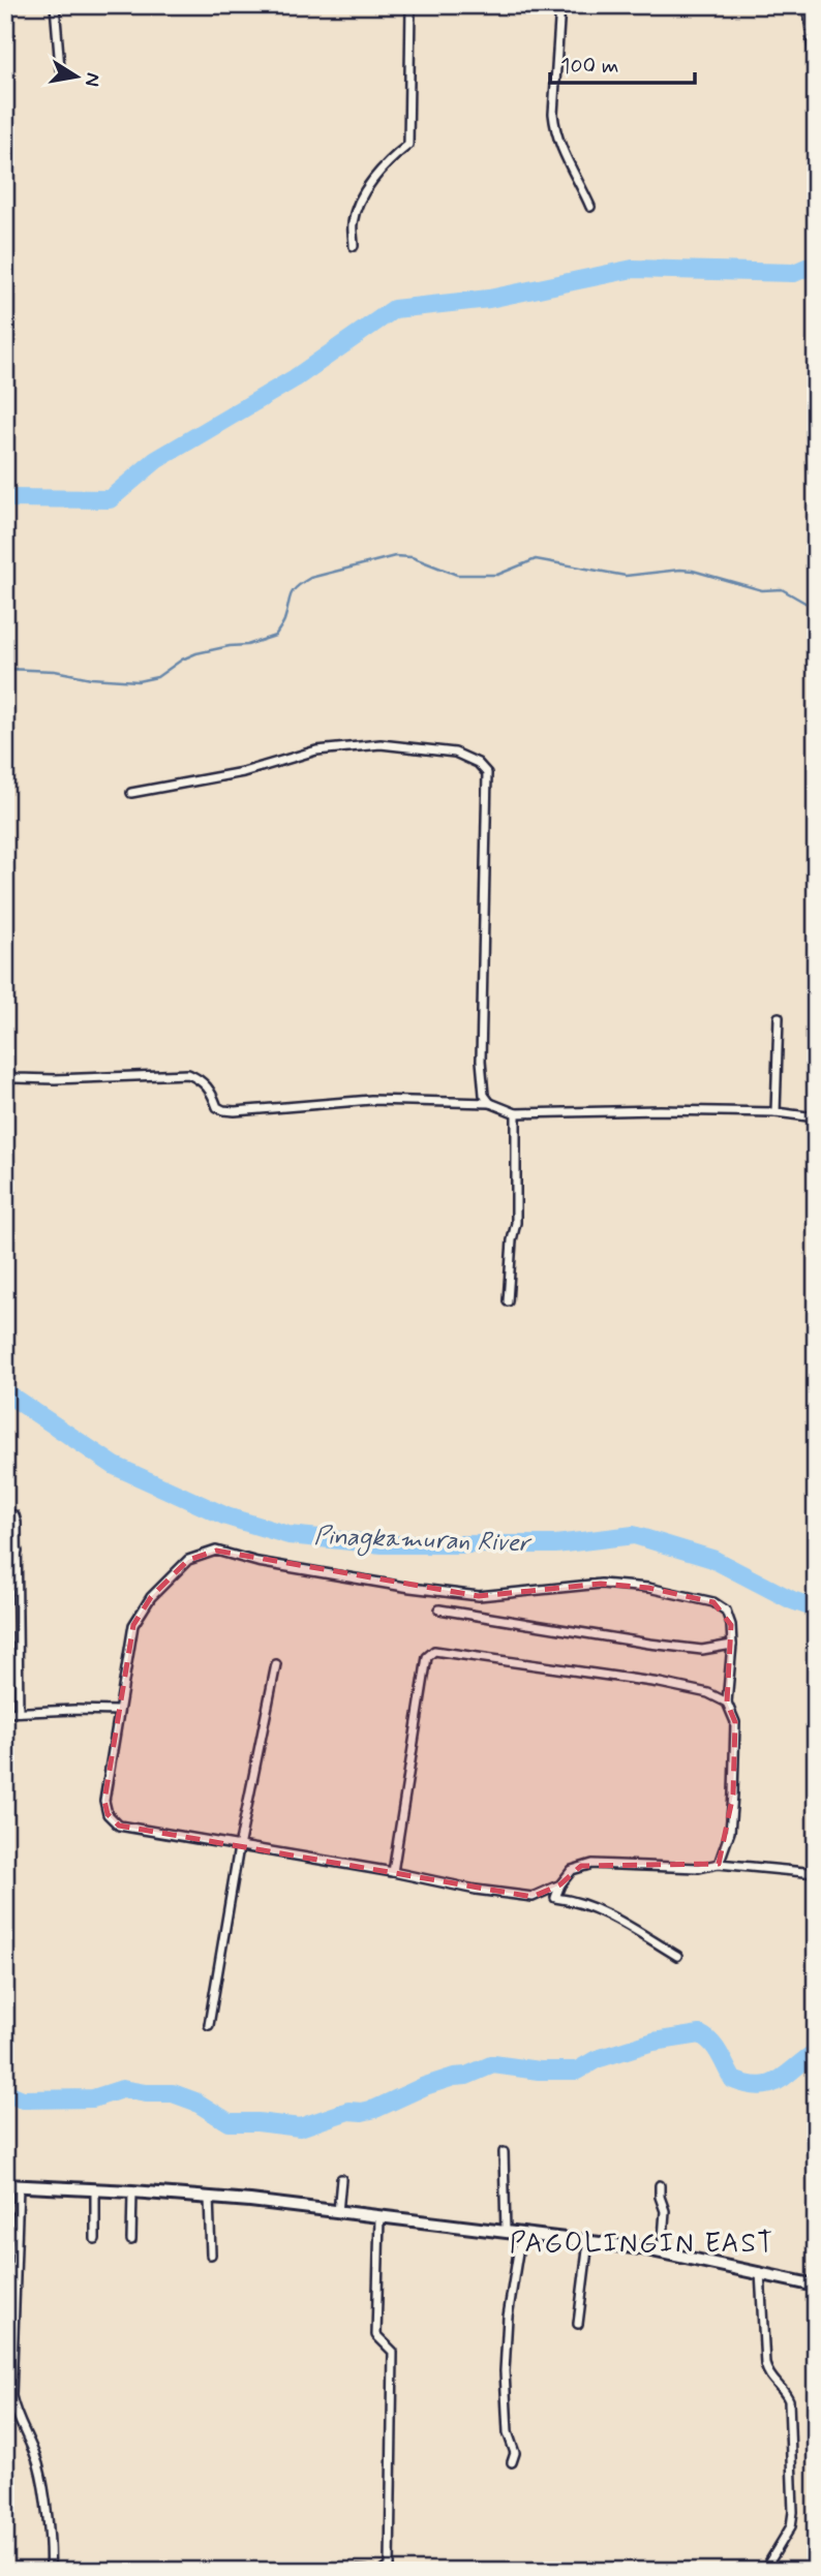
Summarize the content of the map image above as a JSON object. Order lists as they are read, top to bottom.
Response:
{
  "districts": ["PAGOLINGIN EAST"],
  "water": ["Pinagkamuran River"],
  "scale_bar": "100 m",
  "north": "right"
}
